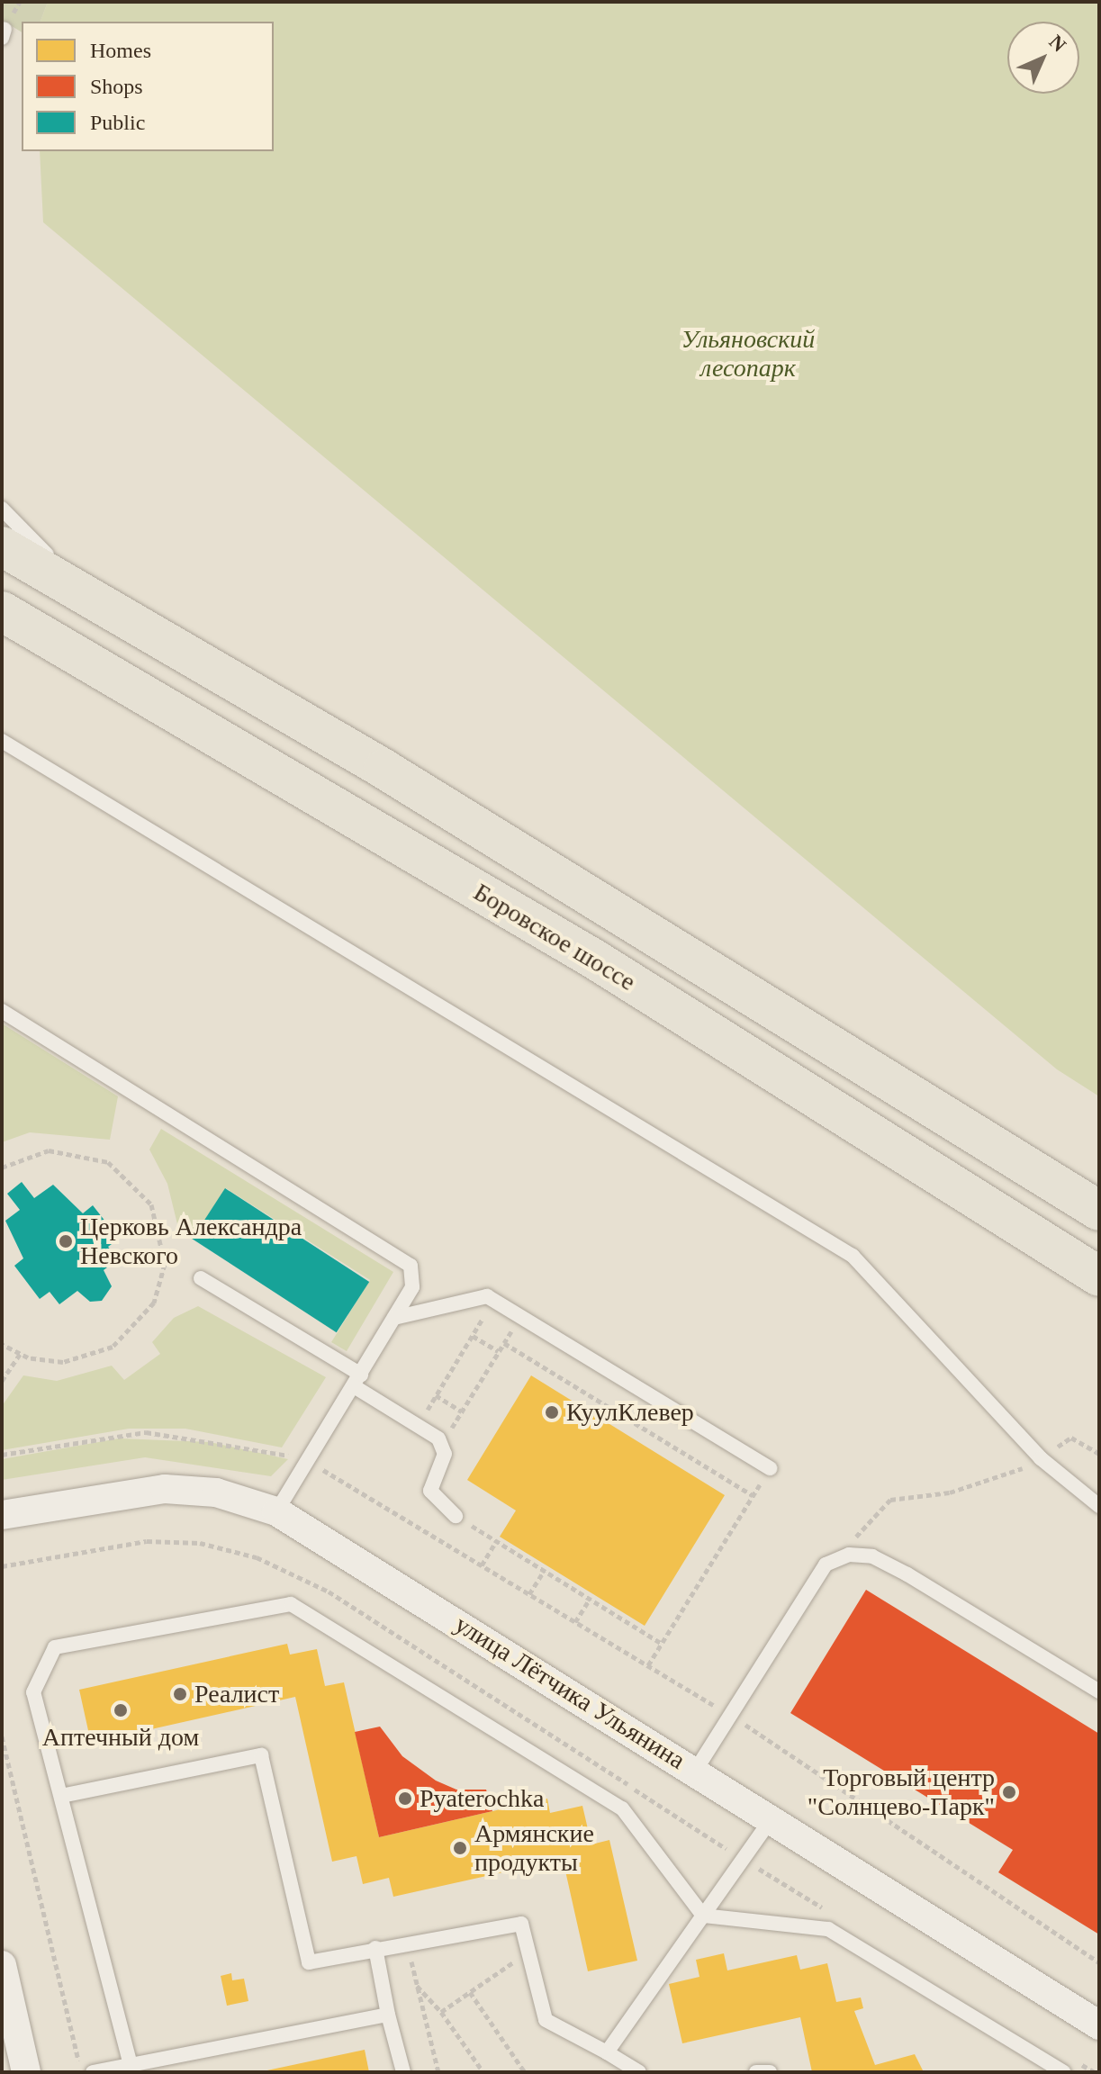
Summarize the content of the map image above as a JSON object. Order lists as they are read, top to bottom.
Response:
{
  "streets": {
    "main road": ["Боровское шоссе"],
    "street": ["улица Лётчика Ульянина"]
  },
  "parks": ["Ульяновский лесопарк"],
  "places": [
    "Церковь Александра Невского",
    "КуулКлевер",
    "Реалист",
    "Аптечный дом",
    "Торговый центр \"Солнцево-Парк\"",
    "Pyaterochka",
    "Армянские продукты"
  ],
  "legend": ["Homes", "Shops", "Public"],
  "north": "top right"
}
